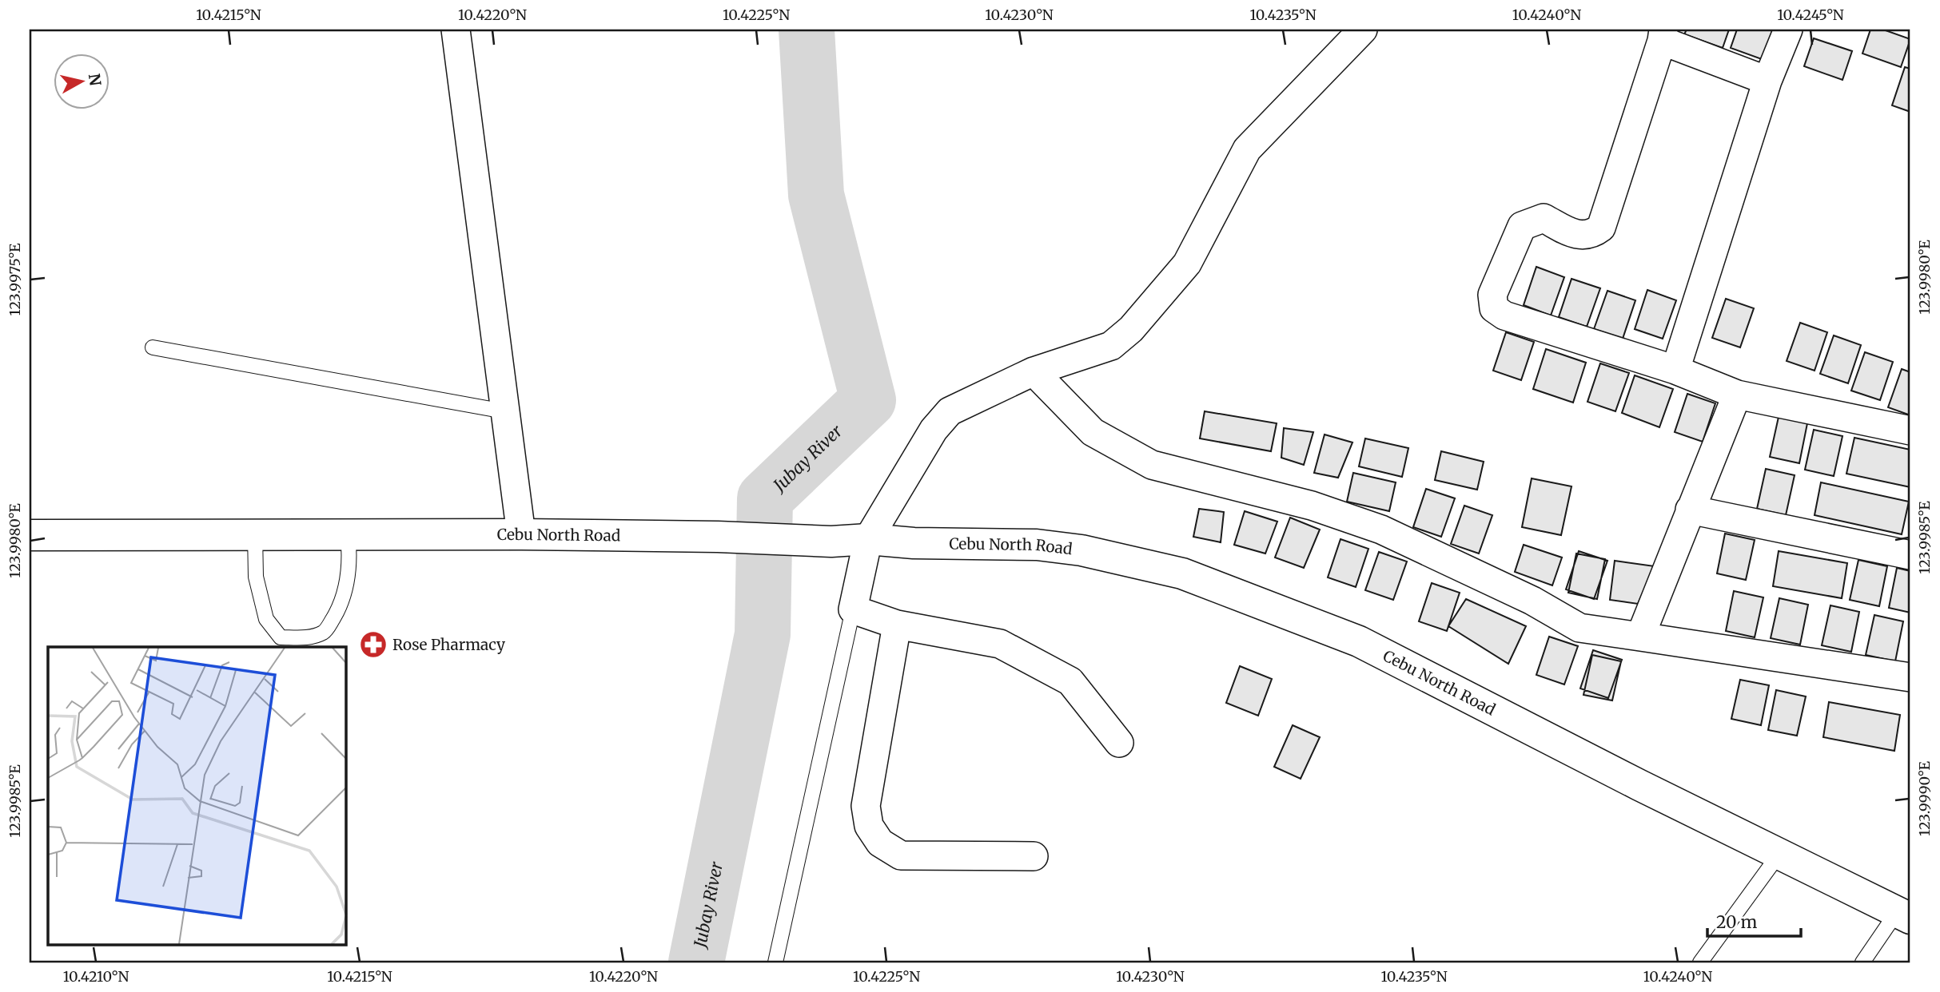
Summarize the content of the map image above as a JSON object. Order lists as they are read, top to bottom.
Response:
{
  "streets": {
    "highway": ["Cebu North Road"]
  },
  "water": ["Jubay River"],
  "places": {
    "pharmacy": ["Rose Pharmacy"]
  },
  "scale_bar": "20 m",
  "north": "right",
  "coordinates": [
    "10.4215°N",
    "10.4220°N",
    "10.4225°N",
    "10.4230°N",
    "10.4235°N",
    "10.4240°N",
    "10.4245°N",
    "123.9980°E",
    "123.9975°E",
    "123.9985°E",
    "123.9990°E",
    "10.4210°N"
  ]
}
